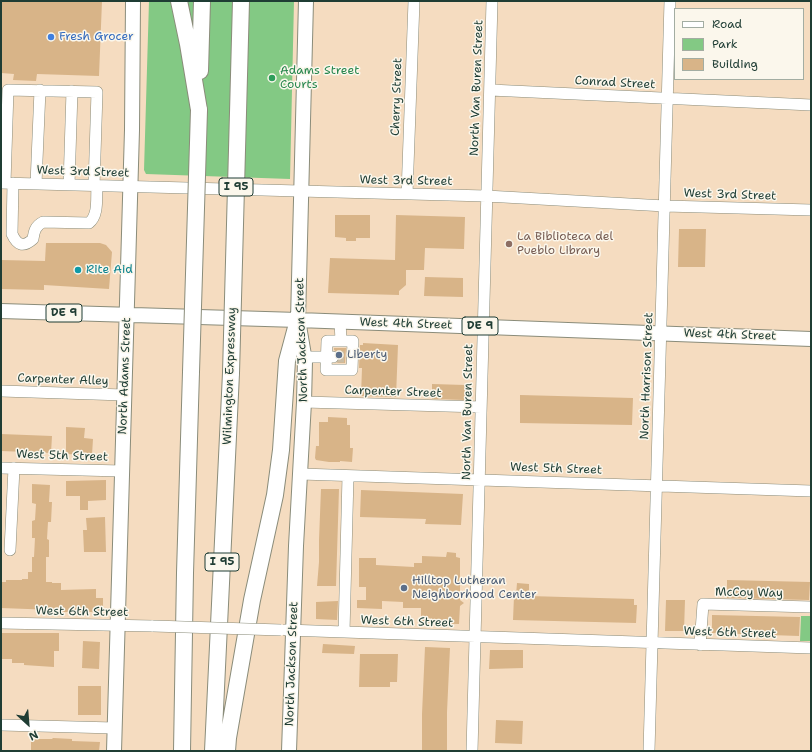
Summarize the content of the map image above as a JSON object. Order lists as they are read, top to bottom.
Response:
{
  "streets": {
    "highway": ["I 95", "Wilmington Expressway"],
    "main road": [
      "DE 9",
      "West 4th Street",
      "North Jackson Street",
      "North Adams Street"
    ],
    "street": [
      "Conrad Street",
      "North Van Buren Street",
      "Cherry Street",
      "West 3rd Street",
      "North Harrison Street",
      "Carpenter Alley",
      "Carpenter Street",
      "West 5th Street",
      "McCoy Way",
      "West 6th Street"
    ]
  },
  "crossings": [
    ["Conrad Street", "North Van Buren Street"],
    ["Conrad Street", "North Harrison Street"],
    ["North Van Buren Street", "West 3rd Street"],
    ["North Van Buren Street", "West 4th Street"],
    ["North Van Buren Street", "Carpenter Street"],
    ["North Van Buren Street", "West 5th Street"],
    ["North Van Buren Street", "West 6th Street"],
    ["Cherry Street", "West 3rd Street"],
    ["West 3rd Street", "North Jackson Street"],
    ["West 3rd Street", "North Adams Street"],
    ["West 3rd Street", "North Harrison Street"],
    ["West 4th Street", "North Jackson Street"],
    ["West 4th Street", "North Adams Street"],
    ["West 4th Street", "North Harrison Street"],
    ["North Jackson Street", "Carpenter Street"],
    ["North Jackson Street", "West 5th Street"],
    ["North Jackson Street", "West 6th Street"],
    ["North Adams Street", "Carpenter Alley"],
    ["North Adams Street", "West 5th Street"],
    ["North Adams Street", "West 6th Street"],
    ["North Harrison Street", "West 5th Street"],
    ["North Harrison Street", "West 6th Street"],
    ["McCoy Way", "West 6th Street"]
  ],
  "places": [
    "Fresh Grocer",
    "Adams Street Courts",
    "La Biblioteca del Pueblo Library",
    "Rite Aid",
    "Liberty",
    "Hilltop Lutheran Neighborhood Center"
  ],
  "legend": ["Road", "Park", "Building"],
  "north": "bottom right"
}
